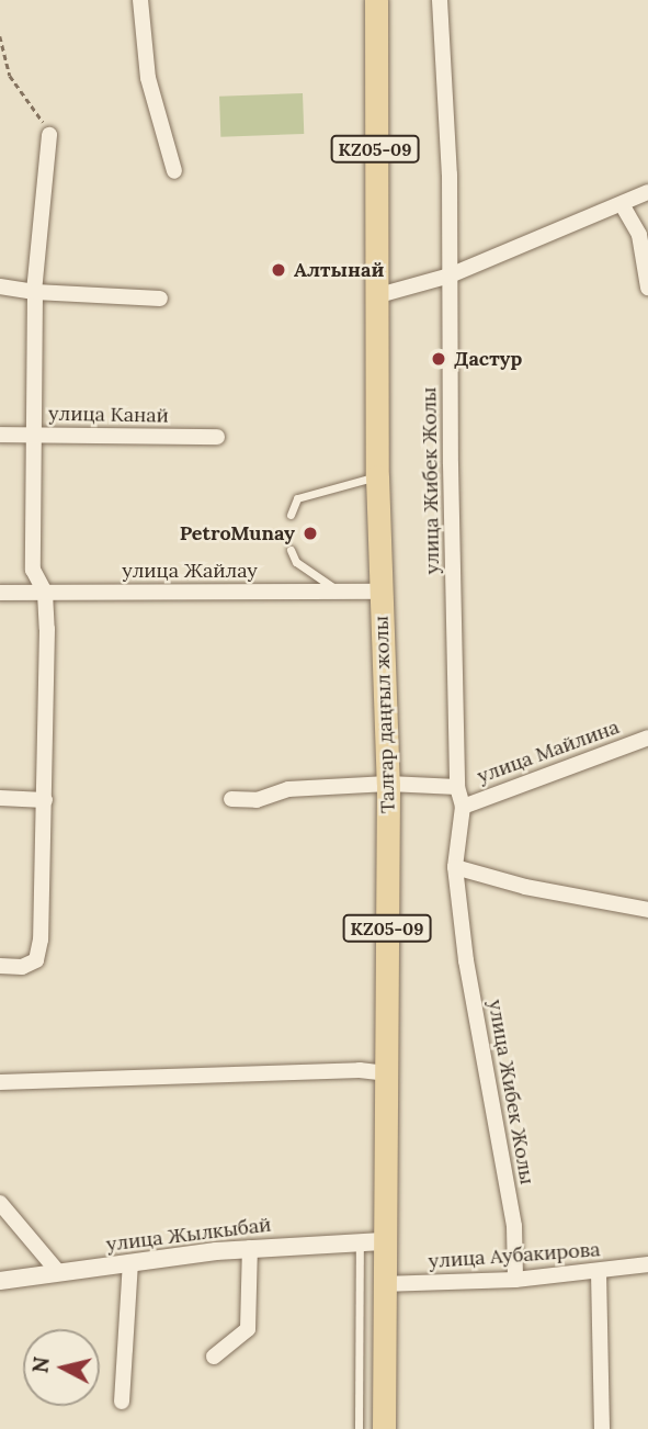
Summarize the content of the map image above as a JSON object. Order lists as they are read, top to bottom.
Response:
{
  "streets": {
    "main road": ["KZ05-09", "Талғар даңғыл жолы"],
    "street": [
      "улица Канай",
      "улица Жибек Жолы",
      "улица Жайлау",
      "улица Майлина",
      "улица Жылкыбай",
      "улица Аубакирова"
    ]
  },
  "crossings": [
    ["улица Жибек Жолы", "улица Майлина"],
    ["улица Жибек Жолы", "улица Аубакирова"],
    ["улица Жайлау", "Талғар даңғыл жолы"],
    ["Талғар даңғыл жолы", "улица Жылкыбай"],
    ["Талғар даңғыл жолы", "улица Аубакирова"]
  ],
  "places": ["Алтынай", "Дастур", "PetroMunay"],
  "north": "left"
}
